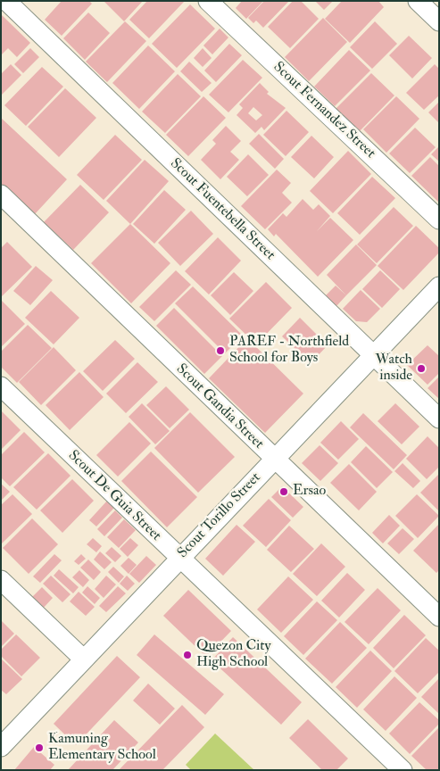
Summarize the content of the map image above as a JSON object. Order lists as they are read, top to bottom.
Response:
{
  "streets": {
    "street": [
      "Scout Fernandez Street",
      "Scout Fuentebella Street",
      "Scout Gandia Street",
      "Scout De Guia Street",
      "Scout Torillo Street"
    ]
  },
  "crossings": [
    ["Scout Fuentebella Street", "Scout Torillo Street"],
    ["Scout Gandia Street", "Scout Torillo Street"],
    ["Scout De Guia Street", "Scout Torillo Street"]
  ],
  "places": [
    "PAREF - Northfield School for Boys",
    "Watch inside",
    "Ersao",
    "Quezon City High School",
    "Kamuning Elementary School"
  ]
}
